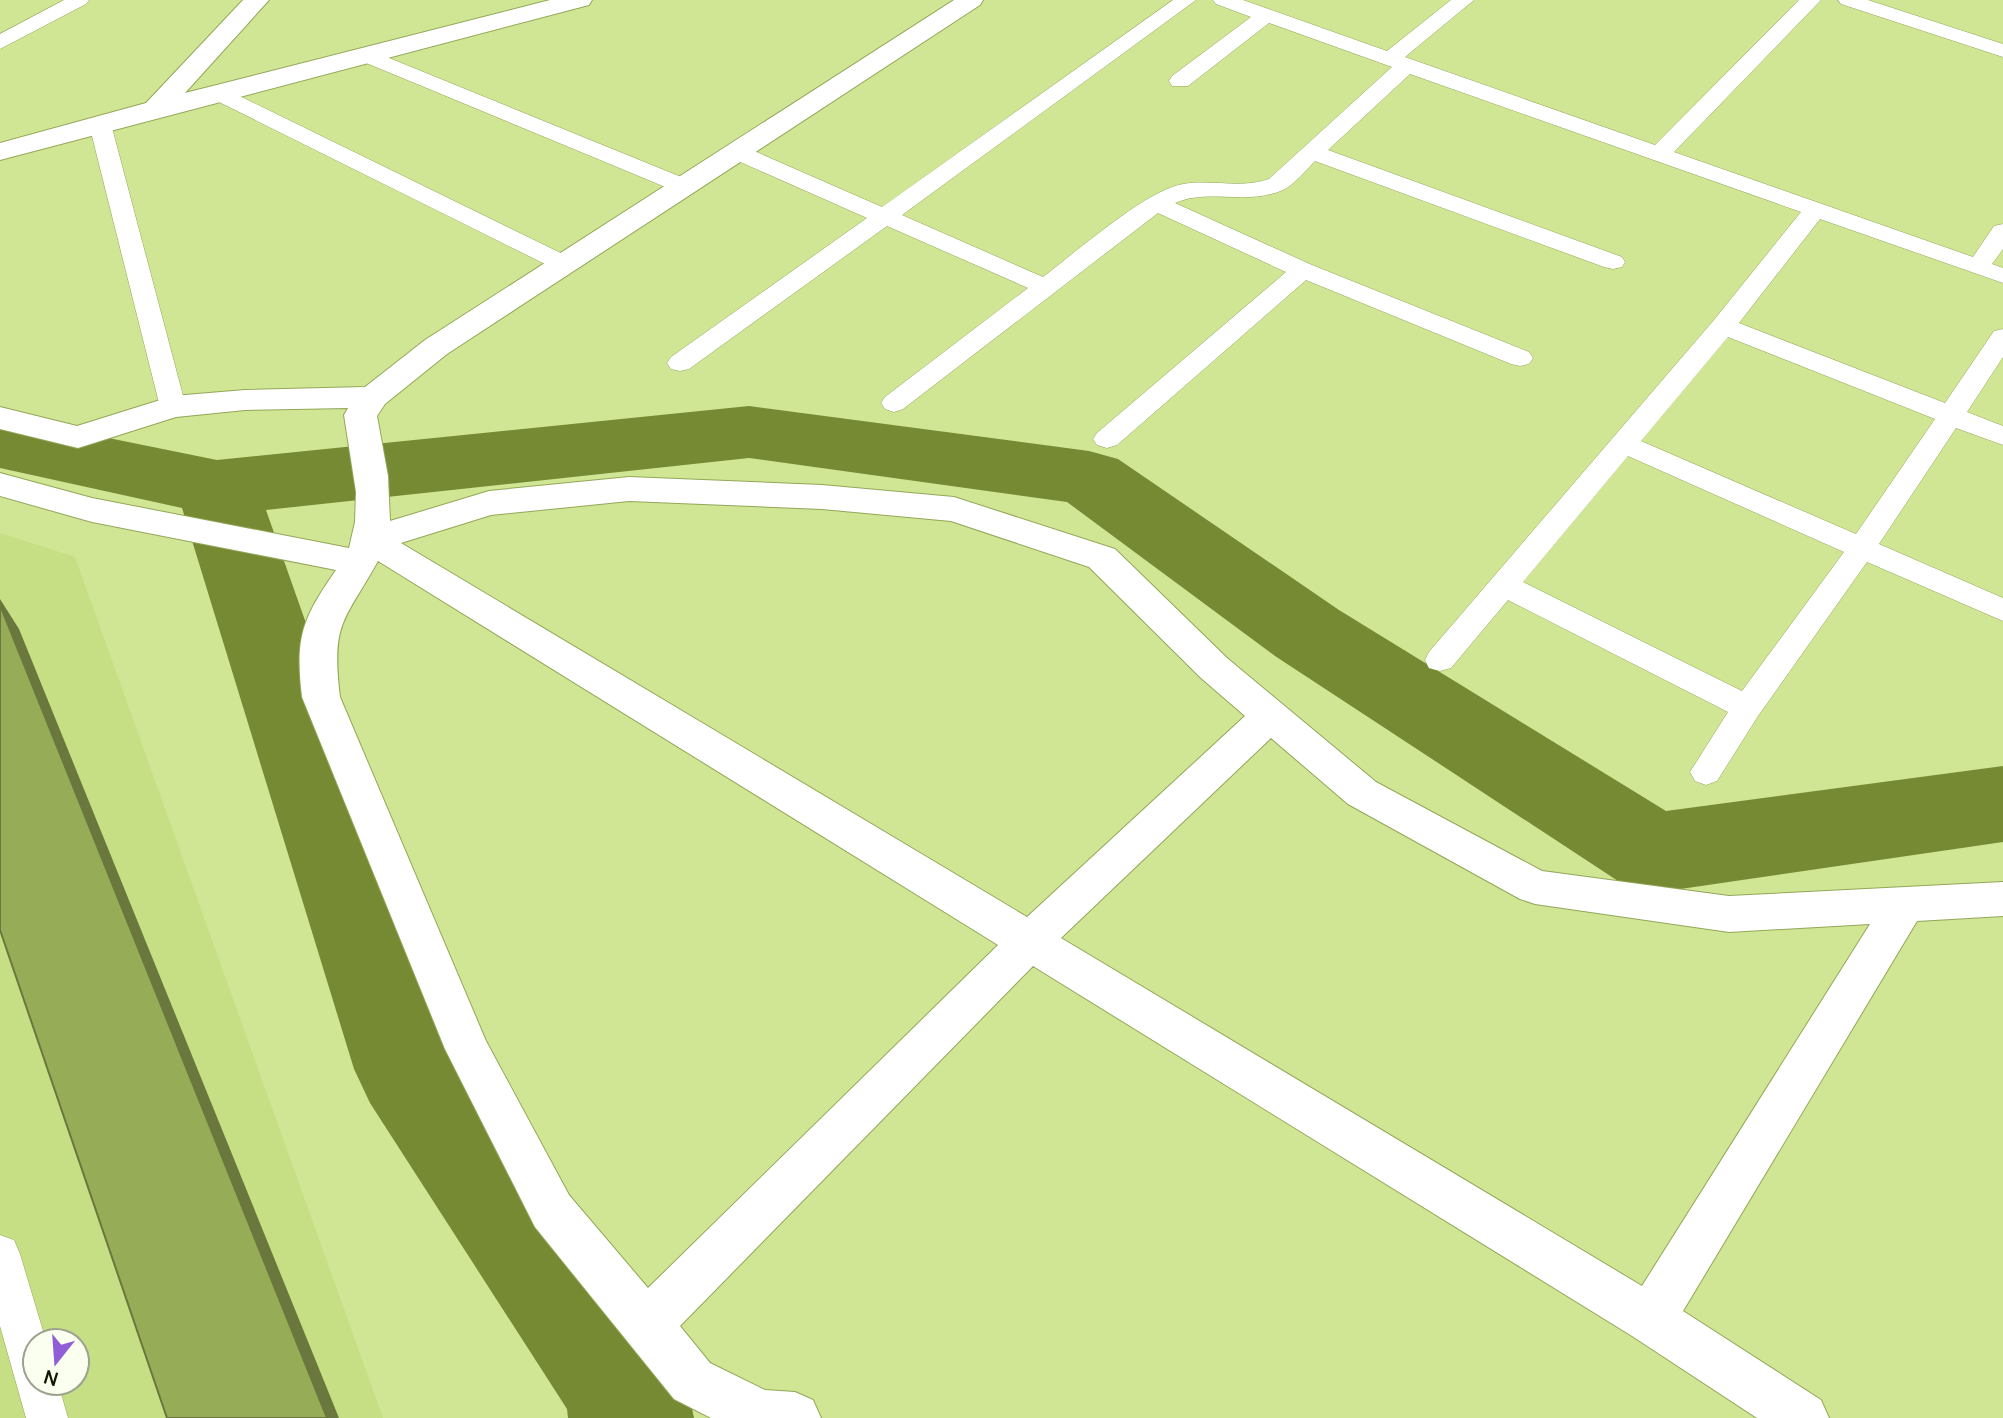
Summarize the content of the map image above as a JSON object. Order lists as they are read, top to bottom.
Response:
{
  "north": "bottom"
}
